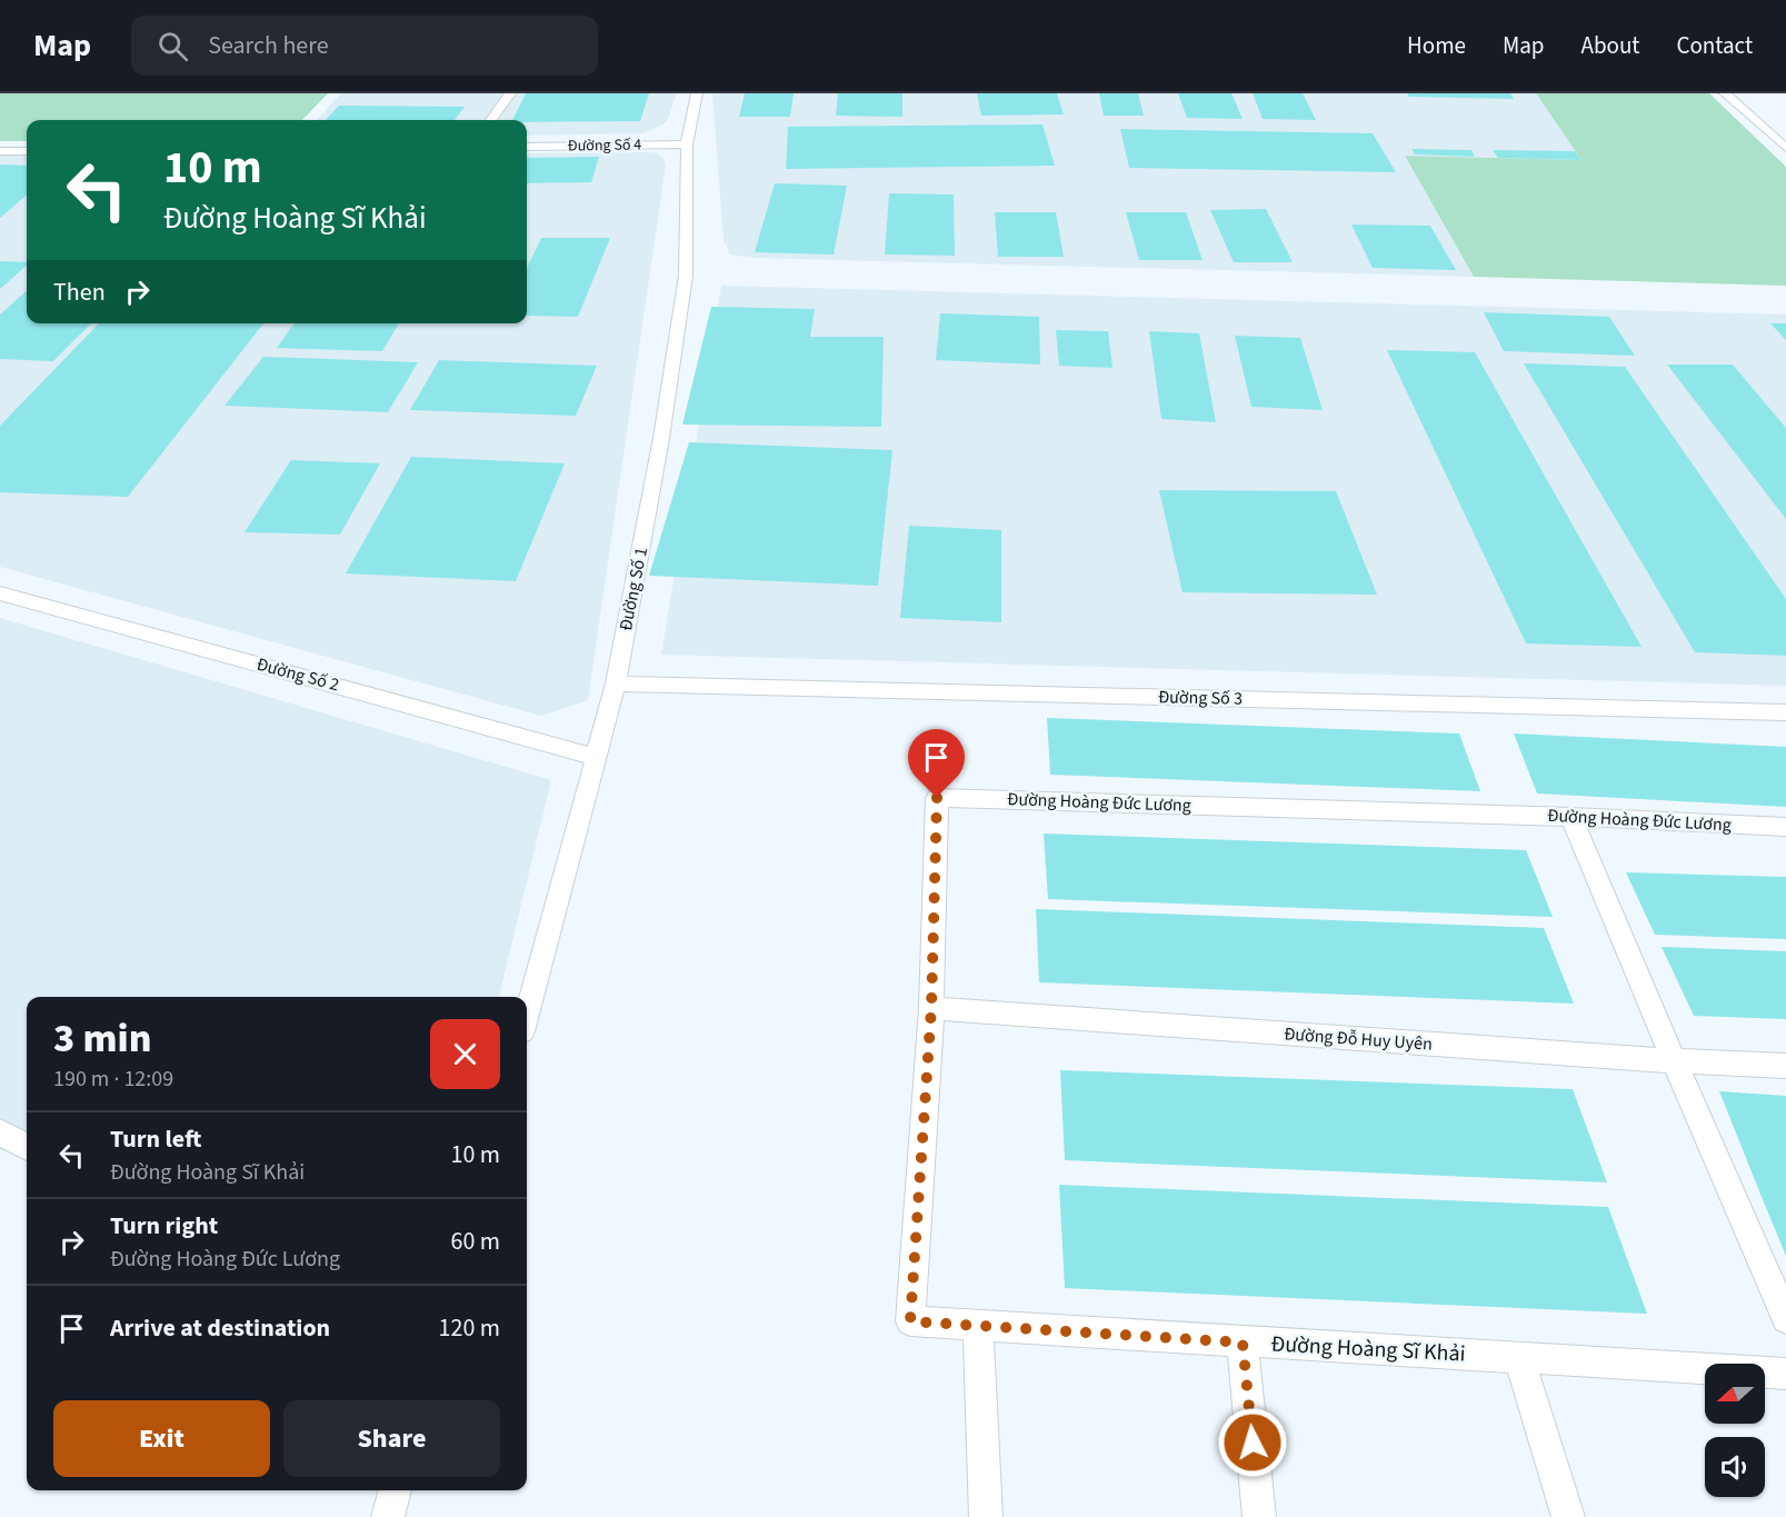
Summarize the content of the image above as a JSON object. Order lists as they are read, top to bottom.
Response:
{
  "streets": {
    "street": [
      "Đường Số 4",
      "Đường Số 1",
      "Đường Số 2",
      "Đường Số 3",
      "Đường Hoàng Đức Lương",
      "Đường Đỗ Huy Uyên",
      "Đường Hoàng Sĩ Khải"
    ]
  },
  "crossings": [
    ["Đường Số 4", "Đường Số 1"],
    ["Đường Số 1", "Đường Số 2"],
    ["Đường Số 1", "Đường Số 3"],
    ["Đường Hoàng Đức Lương", "Đường Đỗ Huy Uyên"],
    ["Đường Hoàng Đức Lương", "Đường Hoàng Sĩ Khải"]
  ],
  "north": "left",
  "page": {
    "header": "Map",
    "search": "Search here",
    "nav": [
      "Home",
      "Map",
      "About",
      "Contact"
    ],
    "turn": ["10 m", "Đường Hoàng Sĩ Khải"],
    "then": "Then",
    "heading": ["3 min", "190 m · 12:09"],
    "list": [
      {
        "name": "Turn left",
        "note": "Đường Hoàng Sĩ Khải",
        "value": "10 m"
      },
      {
        "name": "Turn right",
        "note": "Đường Hoàng Đức Lương",
        "value": "60 m"
      },
      {
        "name": "Arrive at destination",
        "value": "120 m"
      }
    ],
    "buttons": ["Exit", "Share"]
  }
}
